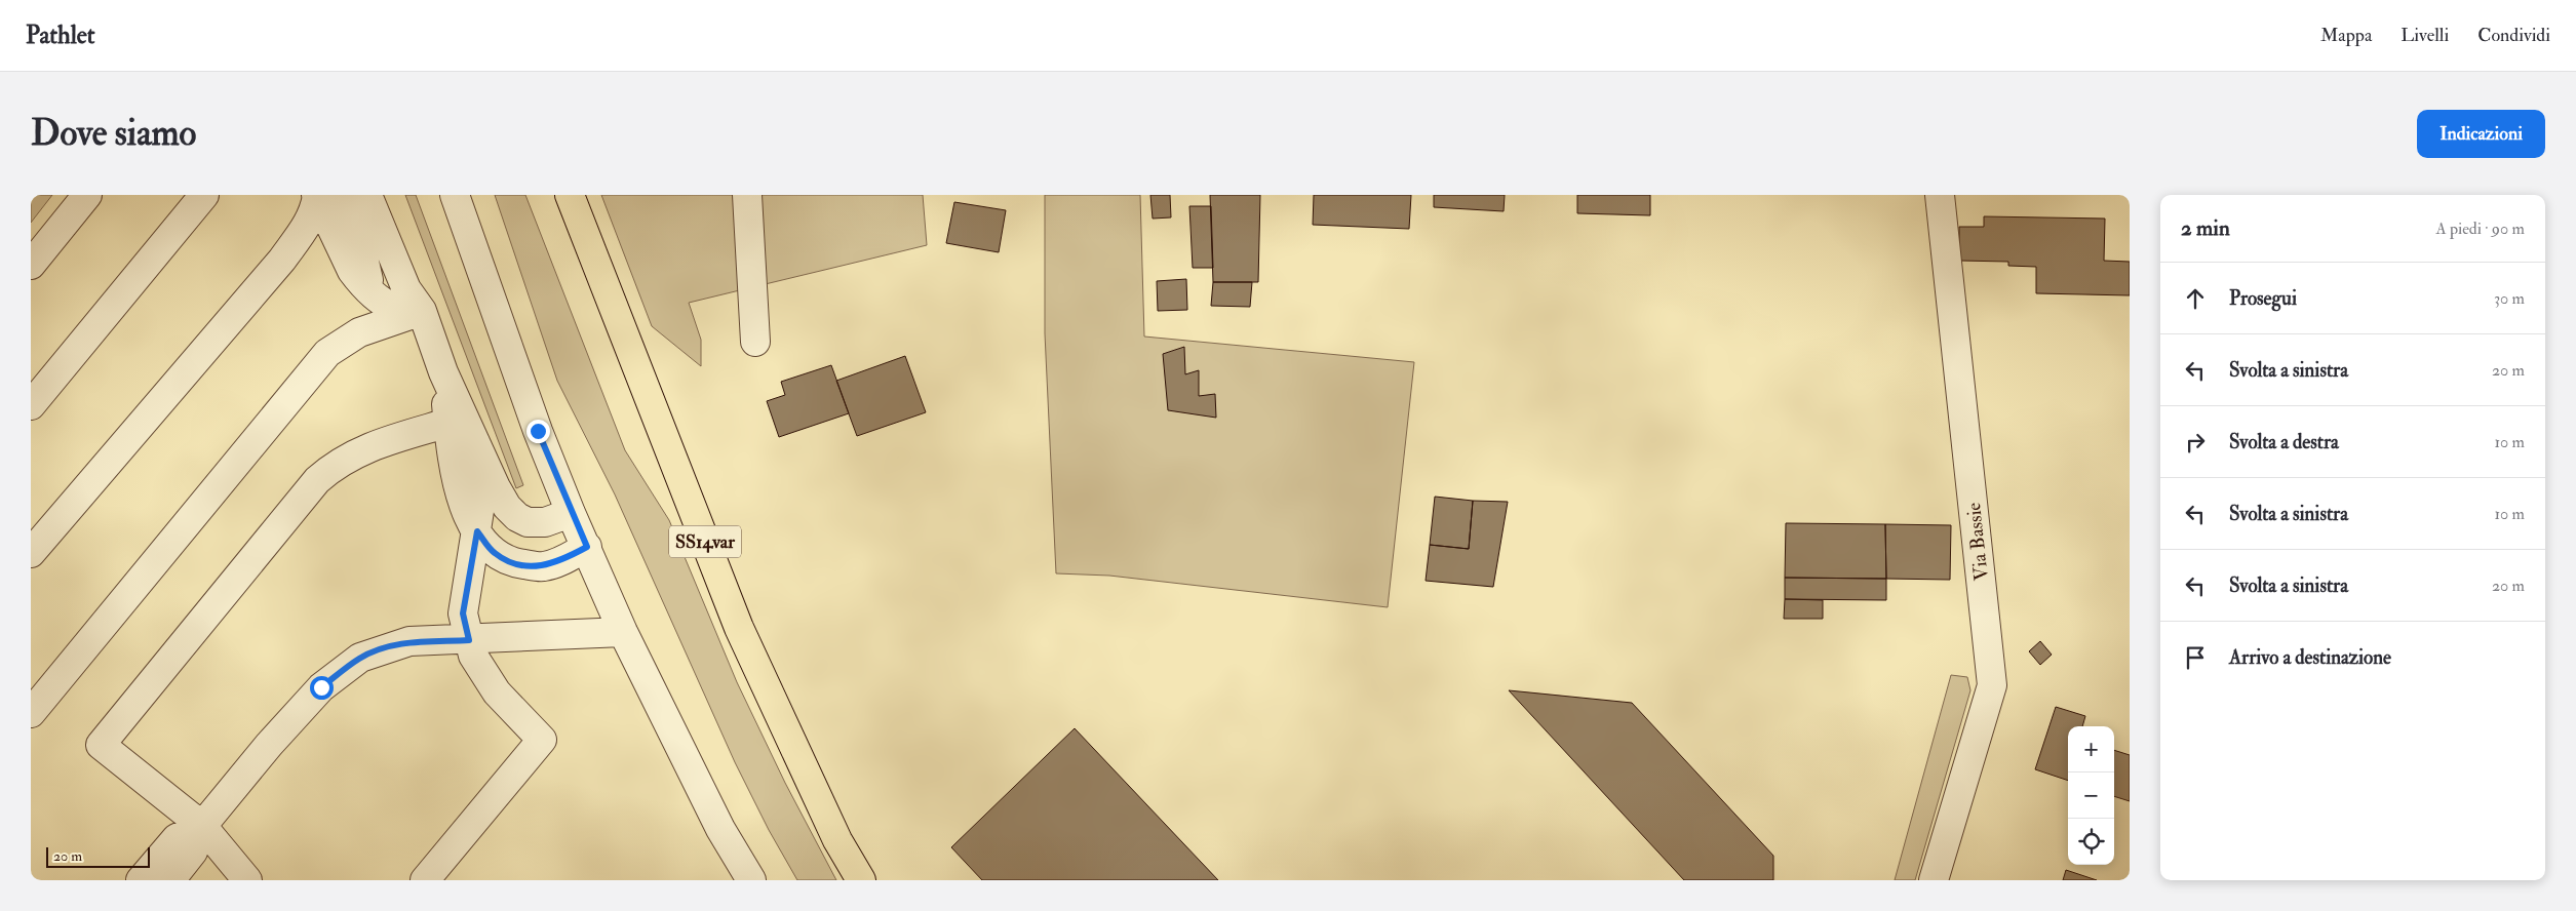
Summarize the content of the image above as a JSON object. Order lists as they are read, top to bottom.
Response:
{
  "streets": {
    "highway": ["SS14var"],
    "street": ["Via Bassie"]
  },
  "scale_bar": "20 m",
  "page": {
    "header": "Pathlet",
    "nav": ["Mappa", "Livelli", "Condividi"],
    "buttons": "Indicazioni",
    "title": "Dove siamo",
    "heading": ["2 min", "A piedi · 90 m"],
    "list": [
      ["Prosegui", "30 m"],
      ["Svolta a sinistra", "20 m"],
      ["Svolta a destra", "10 m"],
      ["Svolta a sinistra", "10 m"],
      ["Svolta a sinistra", "20 m"],
      "Arrivo a destinazione"
    ],
    "map_buttons": ["+", "−"],
    "scale": "20 m"
  }
}
